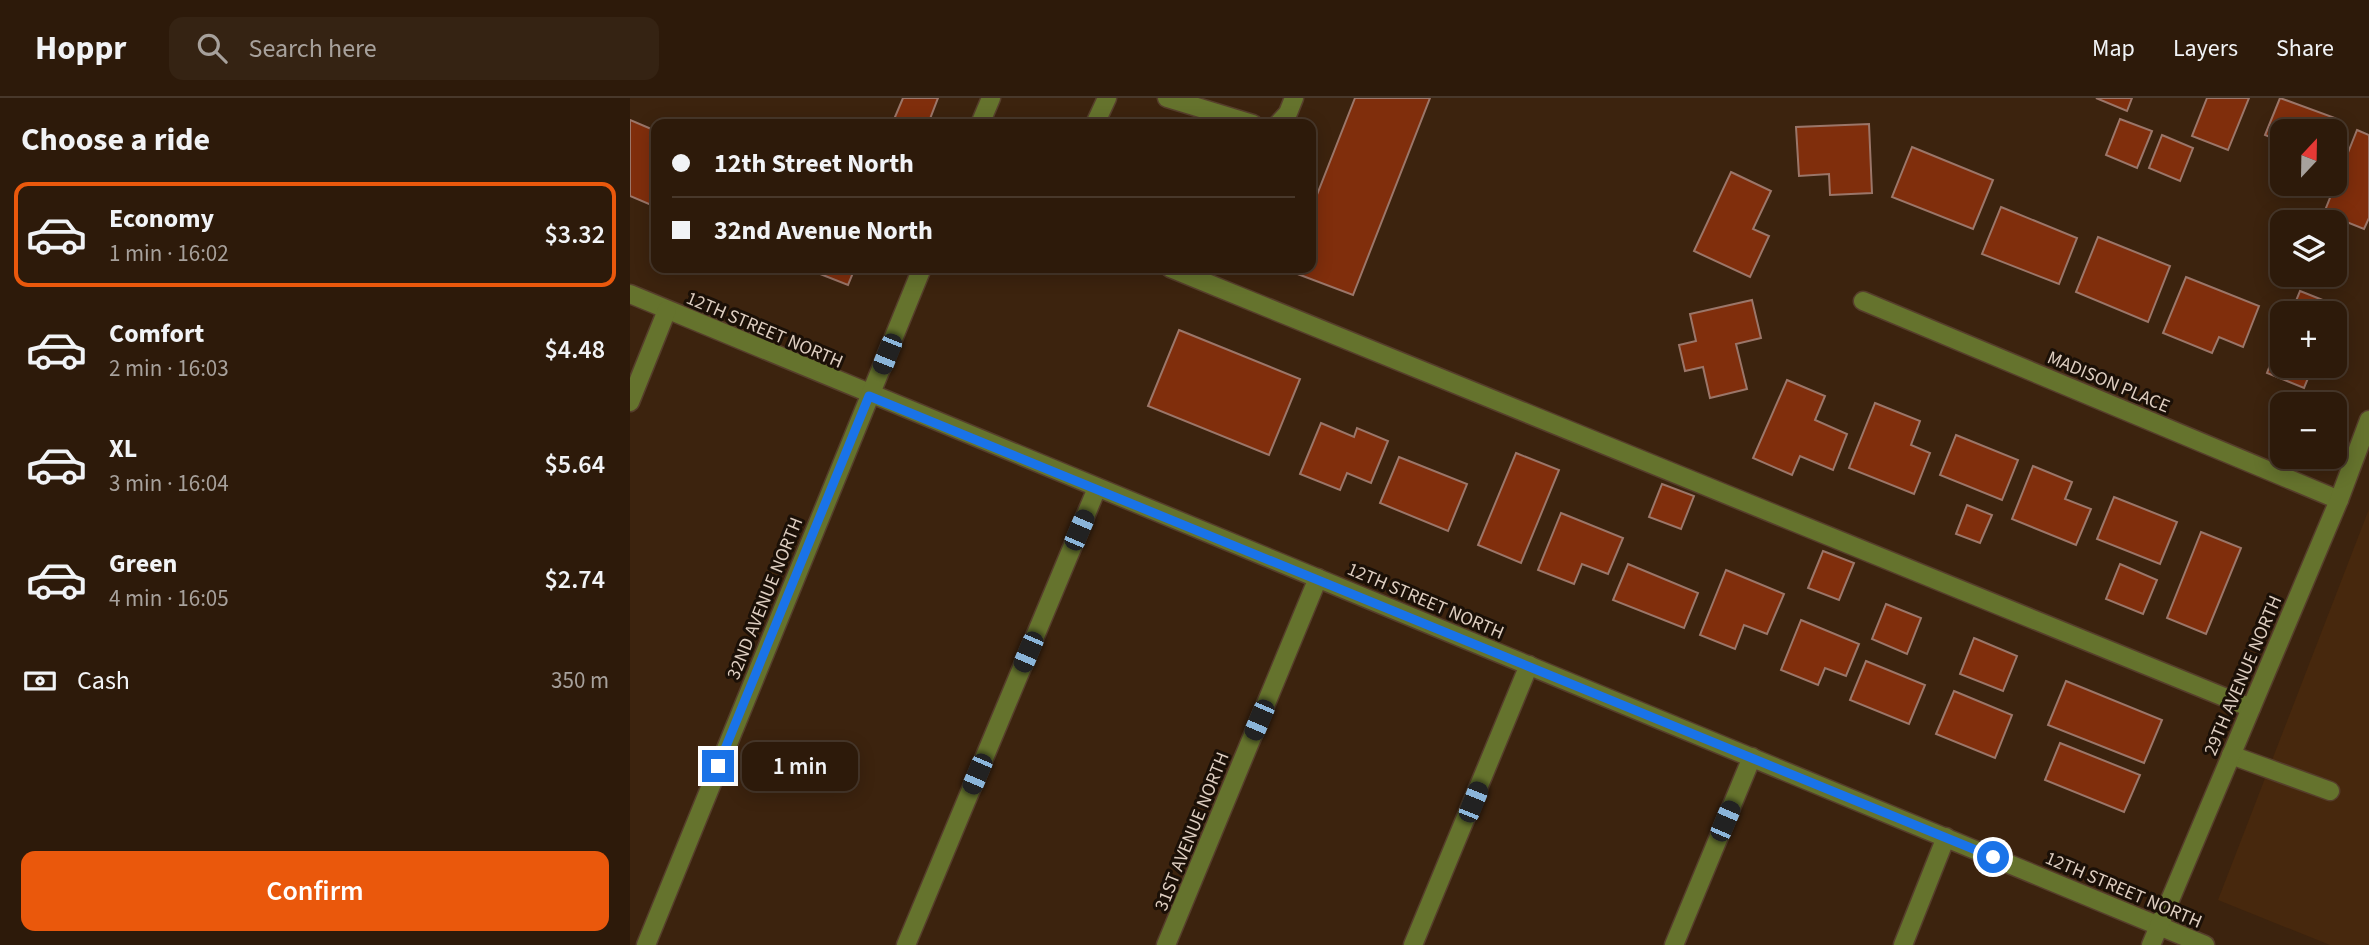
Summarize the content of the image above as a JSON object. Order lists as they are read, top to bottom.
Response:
{
  "streets": {
    "street": [
      "12TH STREET NORTH",
      "MADISON PLACE",
      "32ND AVENUE NORTH",
      "29TH AVENUE NORTH",
      "31ST AVENUE NORTH"
    ]
  },
  "crossings": [
    ["12TH STREET NORTH", "32ND AVENUE NORTH"],
    ["12TH STREET NORTH", "29TH AVENUE NORTH"],
    ["12TH STREET NORTH", "31ST AVENUE NORTH"],
    ["MADISON PLACE", "29TH AVENUE NORTH"]
  ],
  "north": "top",
  "page": {
    "header": "Hoppr",
    "search": "Search here",
    "nav": ["Map", "Layers", "Share"],
    "heading": "Choose a ride",
    "map_buttons": ["+", "−"],
    "banner": ["12th Street North", "32nd Avenue North"],
    "list": [
      {
        "name": "Economy",
        "note": "1 min · 16:02",
        "value": "$3.32"
      },
      {
        "name": "Comfort",
        "note": "2 min · 16:03",
        "value": "$4.48"
      },
      {
        "name": "XL",
        "note": "3 min · 16:04",
        "value": "$5.64"
      },
      {
        "name": "Green",
        "note": "4 min · 16:05",
        "value": "$2.74"
      }
    ],
    "pay": ["Cash", "350 m"],
    "bubble": "1 min",
    "buttons": "Confirm"
  }
}
